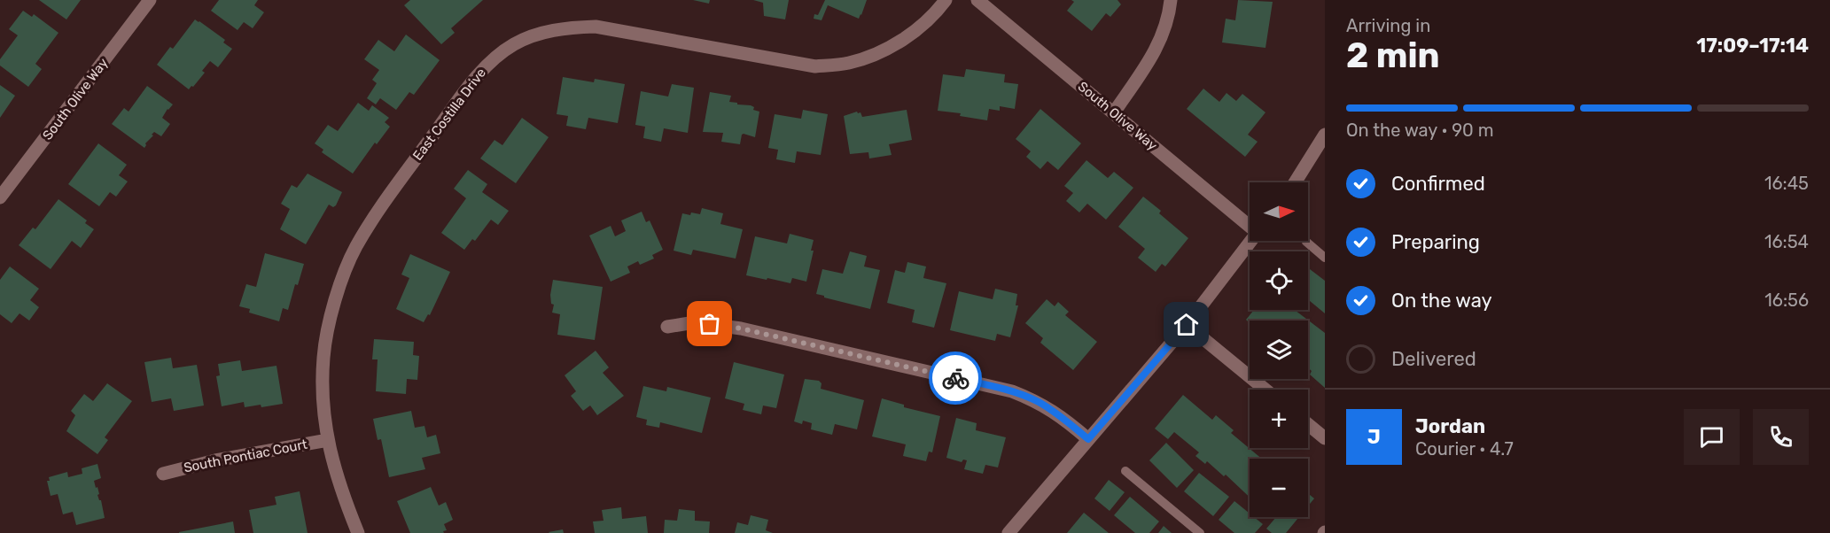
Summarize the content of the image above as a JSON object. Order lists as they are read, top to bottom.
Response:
{
  "streets": {
    "street": ["South Olive Way", "East Costilla Drive", "South Pontiac Court"]
  },
  "crossings": [
    ["East Costilla Drive", "South Pontiac Court"]
  ],
  "north": "right",
  "page": {
    "heading": ["2 min", "Arriving in", "17:09–17:14"],
    "panel": ["Jordan", "Courier · 4.7"],
    "bar": "On the way · 90 m",
    "list": [
      ["Confirmed", "16:45"],
      ["Preparing", "16:54"],
      ["On the way", "16:56"],
      "Delivered"
    ],
    "map_buttons": ["+", "−"],
    "round": "J"
  }
}
